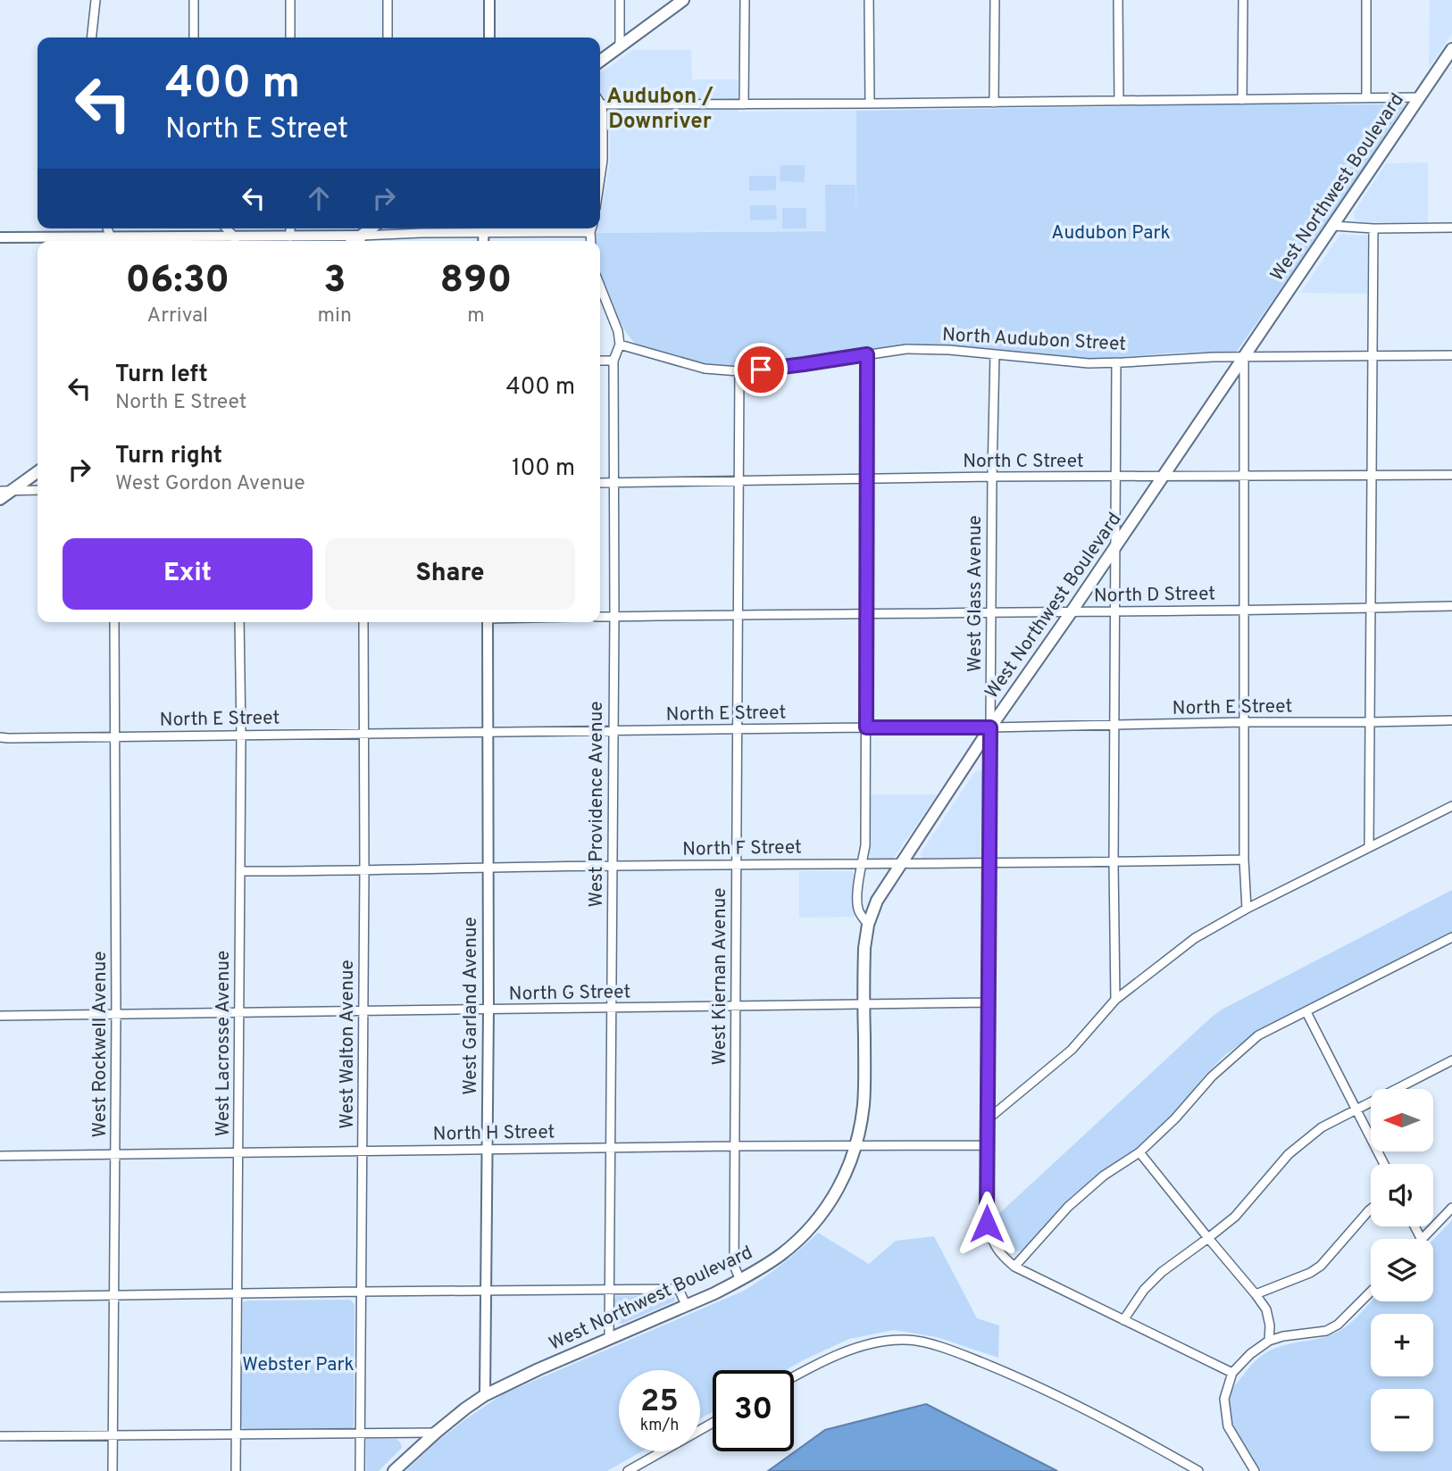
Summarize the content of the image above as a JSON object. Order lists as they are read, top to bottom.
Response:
{
  "streets": {
    "main road": ["West Northwest Boulevard"],
    "street": [
      "North Audubon Street",
      "North C Street",
      "West Glass Avenue",
      "North D Street",
      "North E Street",
      "West Providence Avenue",
      "North F Street",
      "West Kiernan Avenue",
      "North G Street",
      "West Garland Avenue",
      "West Lacrosse Avenue",
      "West Rockwell Avenue",
      "West Walton Avenue",
      "North H Street"
    ]
  },
  "crossings": [
    ["West Northwest Boulevard", "North Audubon Street"],
    ["West Northwest Boulevard", "North C Street"],
    ["West Northwest Boulevard", "West Glass Avenue"],
    ["West Northwest Boulevard", "North D Street"],
    ["West Northwest Boulevard", "North E Street"],
    ["West Northwest Boulevard", "West Providence Avenue"],
    ["West Northwest Boulevard", "North F Street"],
    ["West Northwest Boulevard", "West Kiernan Avenue"],
    ["West Northwest Boulevard", "North G Street"],
    ["West Northwest Boulevard", "West Garland Avenue"],
    ["West Northwest Boulevard", "North H Street"],
    ["North Audubon Street", "West Glass Avenue"],
    ["North Audubon Street", "West Providence Avenue"],
    ["North Audubon Street", "West Kiernan Avenue"],
    ["North C Street", "West Glass Avenue"],
    ["North C Street", "West Providence Avenue"],
    ["North C Street", "West Kiernan Avenue"],
    ["West Glass Avenue", "North D Street"],
    ["West Glass Avenue", "North E Street"],
    ["West Glass Avenue", "North F Street"],
    ["West Glass Avenue", "North G Street"],
    ["West Glass Avenue", "North H Street"],
    ["North D Street", "West Providence Avenue"],
    ["North D Street", "West Kiernan Avenue"],
    ["North E Street", "West Providence Avenue"],
    ["North E Street", "West Kiernan Avenue"],
    ["North E Street", "West Garland Avenue"],
    ["North E Street", "West Lacrosse Avenue"],
    ["North E Street", "West Rockwell Avenue"],
    ["North E Street", "West Walton Avenue"],
    ["West Providence Avenue", "North F Street"],
    ["West Providence Avenue", "North G Street"],
    ["West Providence Avenue", "North H Street"],
    ["North F Street", "West Kiernan Avenue"],
    ["North F Street", "West Garland Avenue"],
    ["North F Street", "West Lacrosse Avenue"],
    ["North F Street", "West Walton Avenue"],
    ["West Kiernan Avenue", "North G Street"],
    ["West Kiernan Avenue", "North H Street"],
    ["North G Street", "West Garland Avenue"],
    ["North G Street", "West Lacrosse Avenue"],
    ["North G Street", "West Rockwell Avenue"],
    ["North G Street", "West Walton Avenue"],
    ["West Garland Avenue", "North H Street"],
    ["West Lacrosse Avenue", "North H Street"],
    ["West Rockwell Avenue", "North H Street"],
    ["West Walton Avenue", "North H Street"]
  ],
  "districts": ["Audubon / Downriver"],
  "parks": ["Audubon Park", "Webster Park"],
  "north": "left",
  "page": {
    "turn": ["400 m", "North E Street"],
    "eta": [
      "06:30",
      "Arrival",
      "3",
      "min",
      "890",
      "m"
    ],
    "list": [
      {
        "name": "Turn left",
        "note": "North E Street",
        "value": "400 m"
      },
      {
        "name": "Turn right",
        "note": "West Gordon Avenue",
        "value": "100 m"
      }
    ],
    "buttons": ["Exit", "Share"],
    "map_buttons": ["+", "−"],
    "speed": "25 km/h",
    "limit": "30"
  }
}
